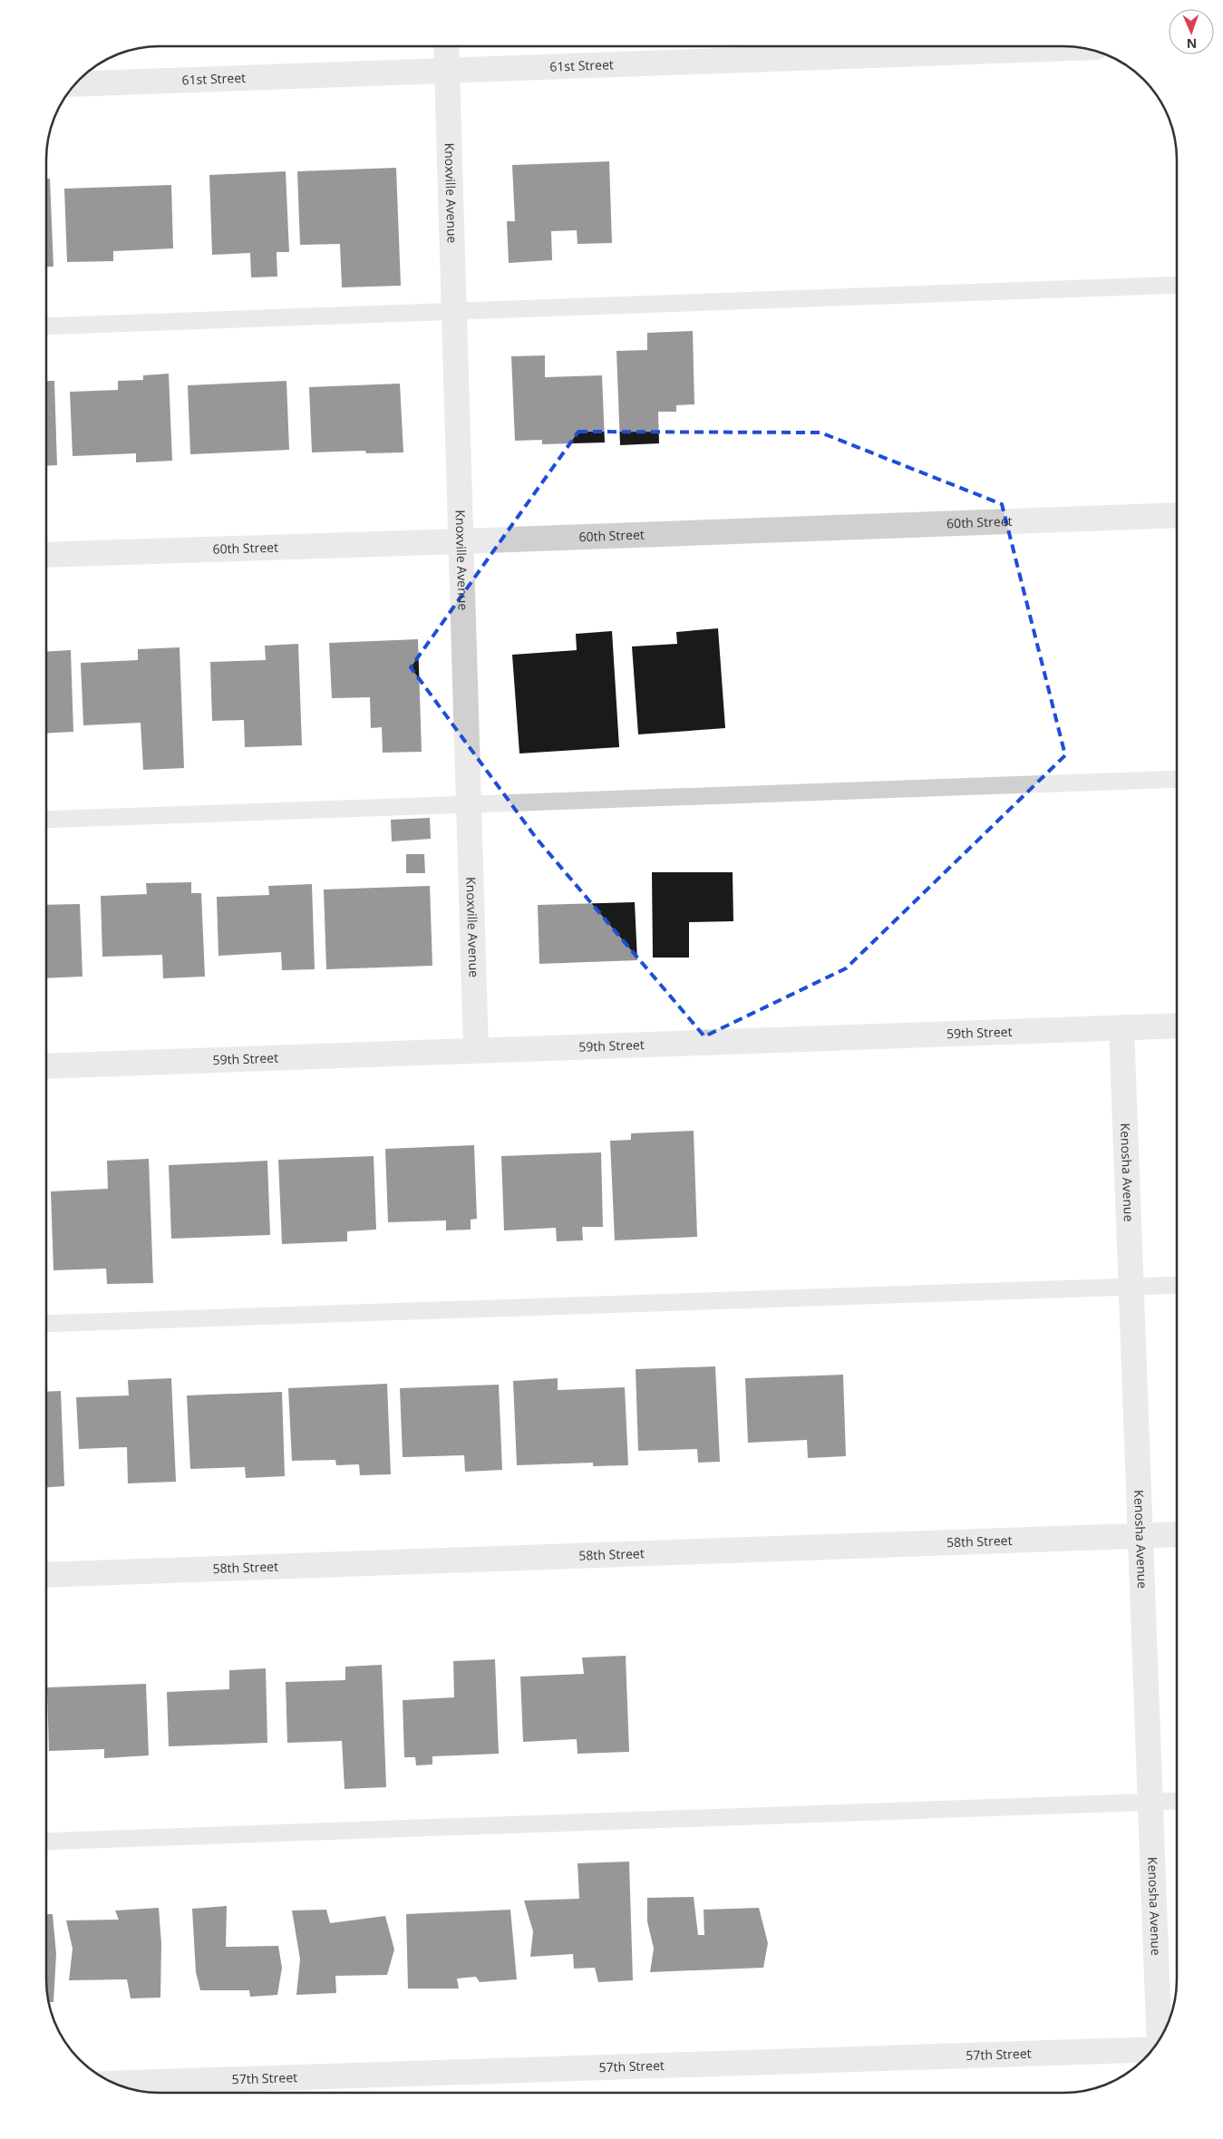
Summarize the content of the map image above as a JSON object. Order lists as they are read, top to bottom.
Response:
{
  "streets": {
    "street": [
      "61st Street",
      "Knoxville Avenue",
      "60th Street",
      "59th Street",
      "Kenosha Avenue",
      "58th Street",
      "57th Street"
    ]
  },
  "crossings": [
    ["61st Street", "Knoxville Avenue"],
    ["Knoxville Avenue", "60th Street"],
    ["Knoxville Avenue", "59th Street"],
    ["59th Street", "Kenosha Avenue"],
    ["Kenosha Avenue", "58th Street"]
  ],
  "north": "bottom"
}
